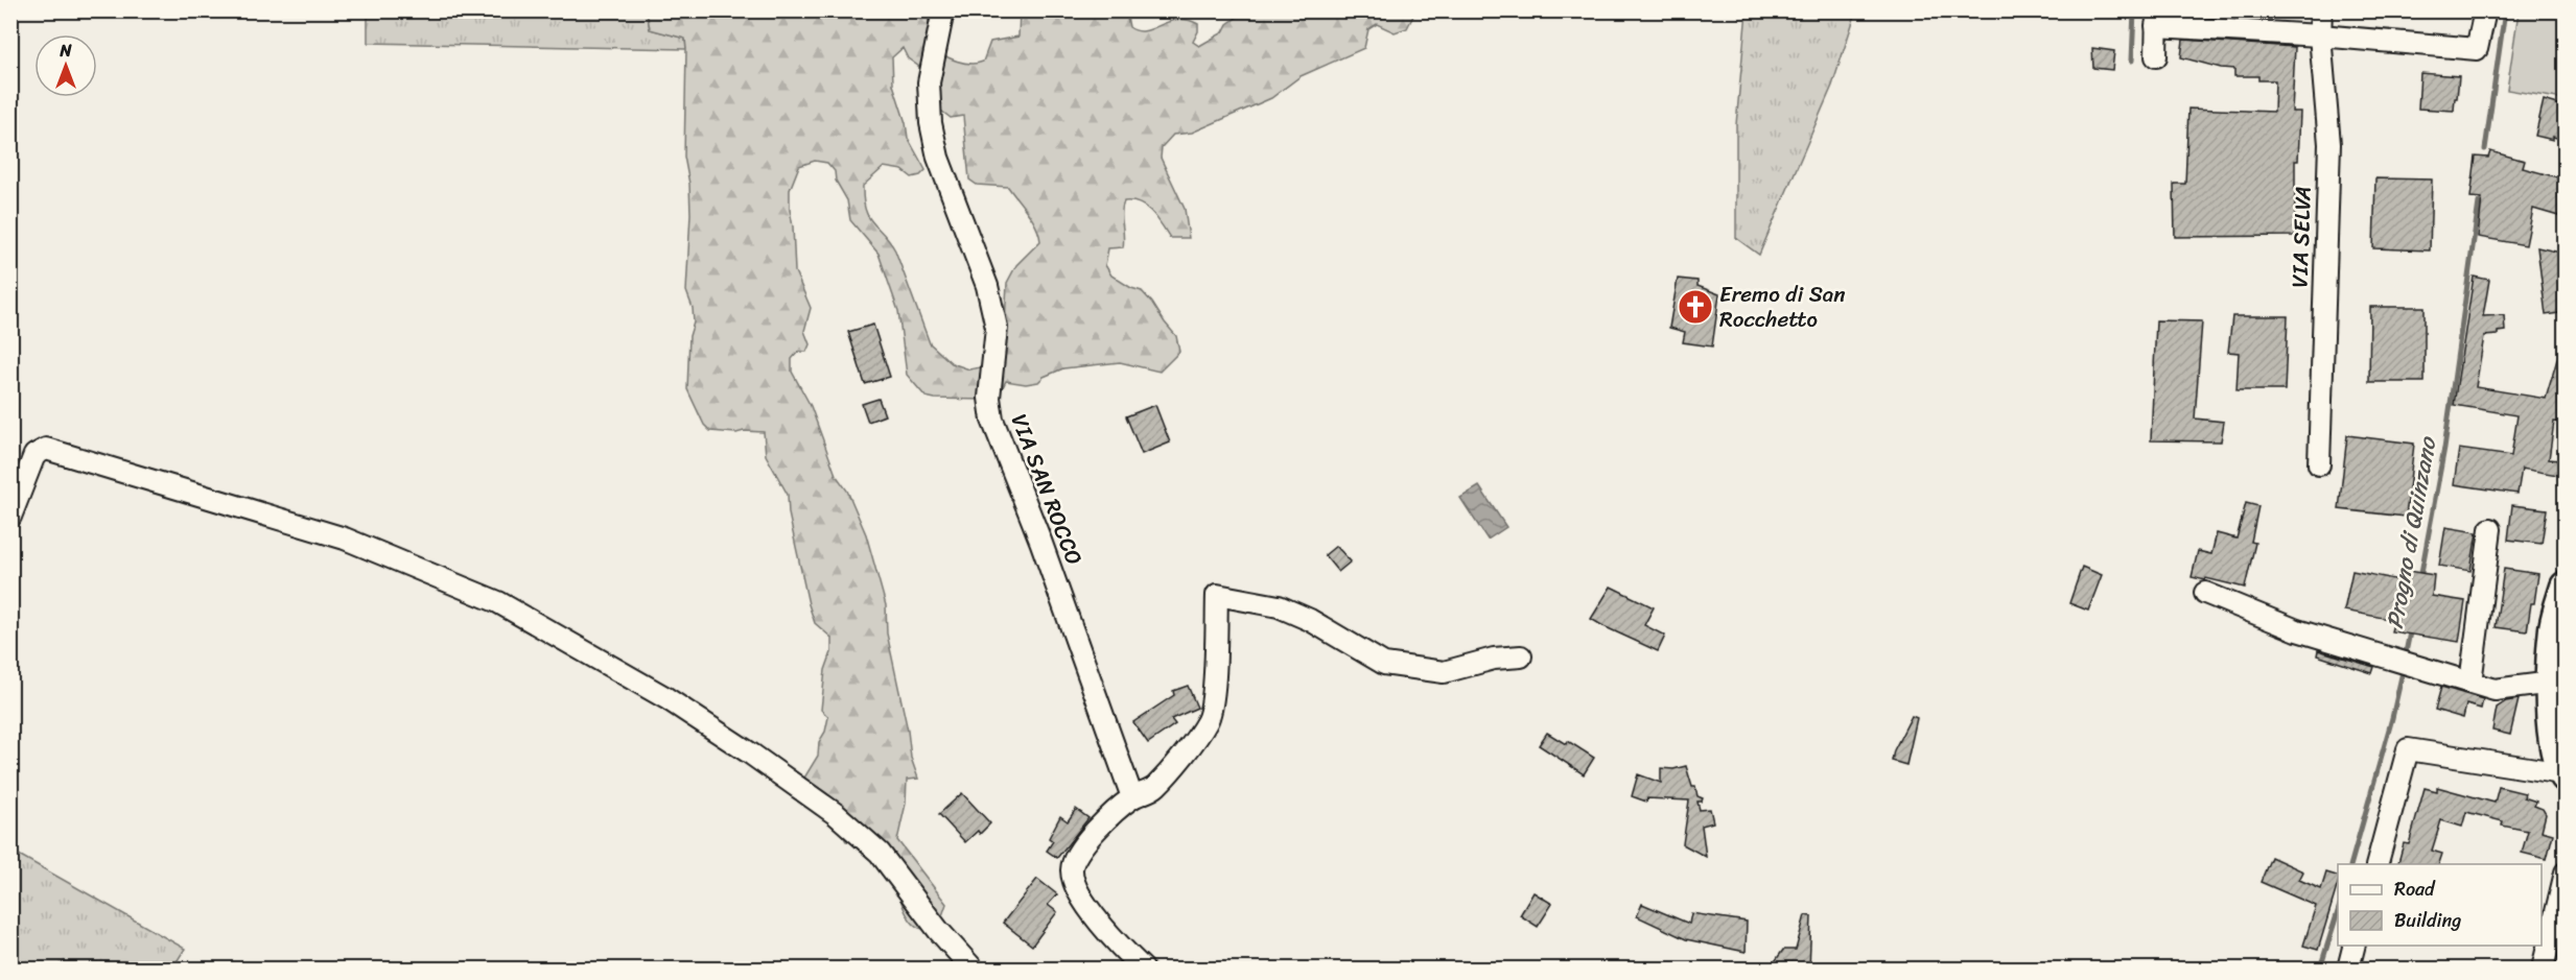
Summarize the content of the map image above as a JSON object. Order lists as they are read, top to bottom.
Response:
{
  "streets": {
    "street": ["VIA SELVA", "VIA SAN ROCCO"]
  },
  "water": ["Progno di Quinzano"],
  "places": {
    "church": ["Eremo di San Rocchetto"]
  },
  "legend": ["Road", "Building"],
  "north": "top"
}
